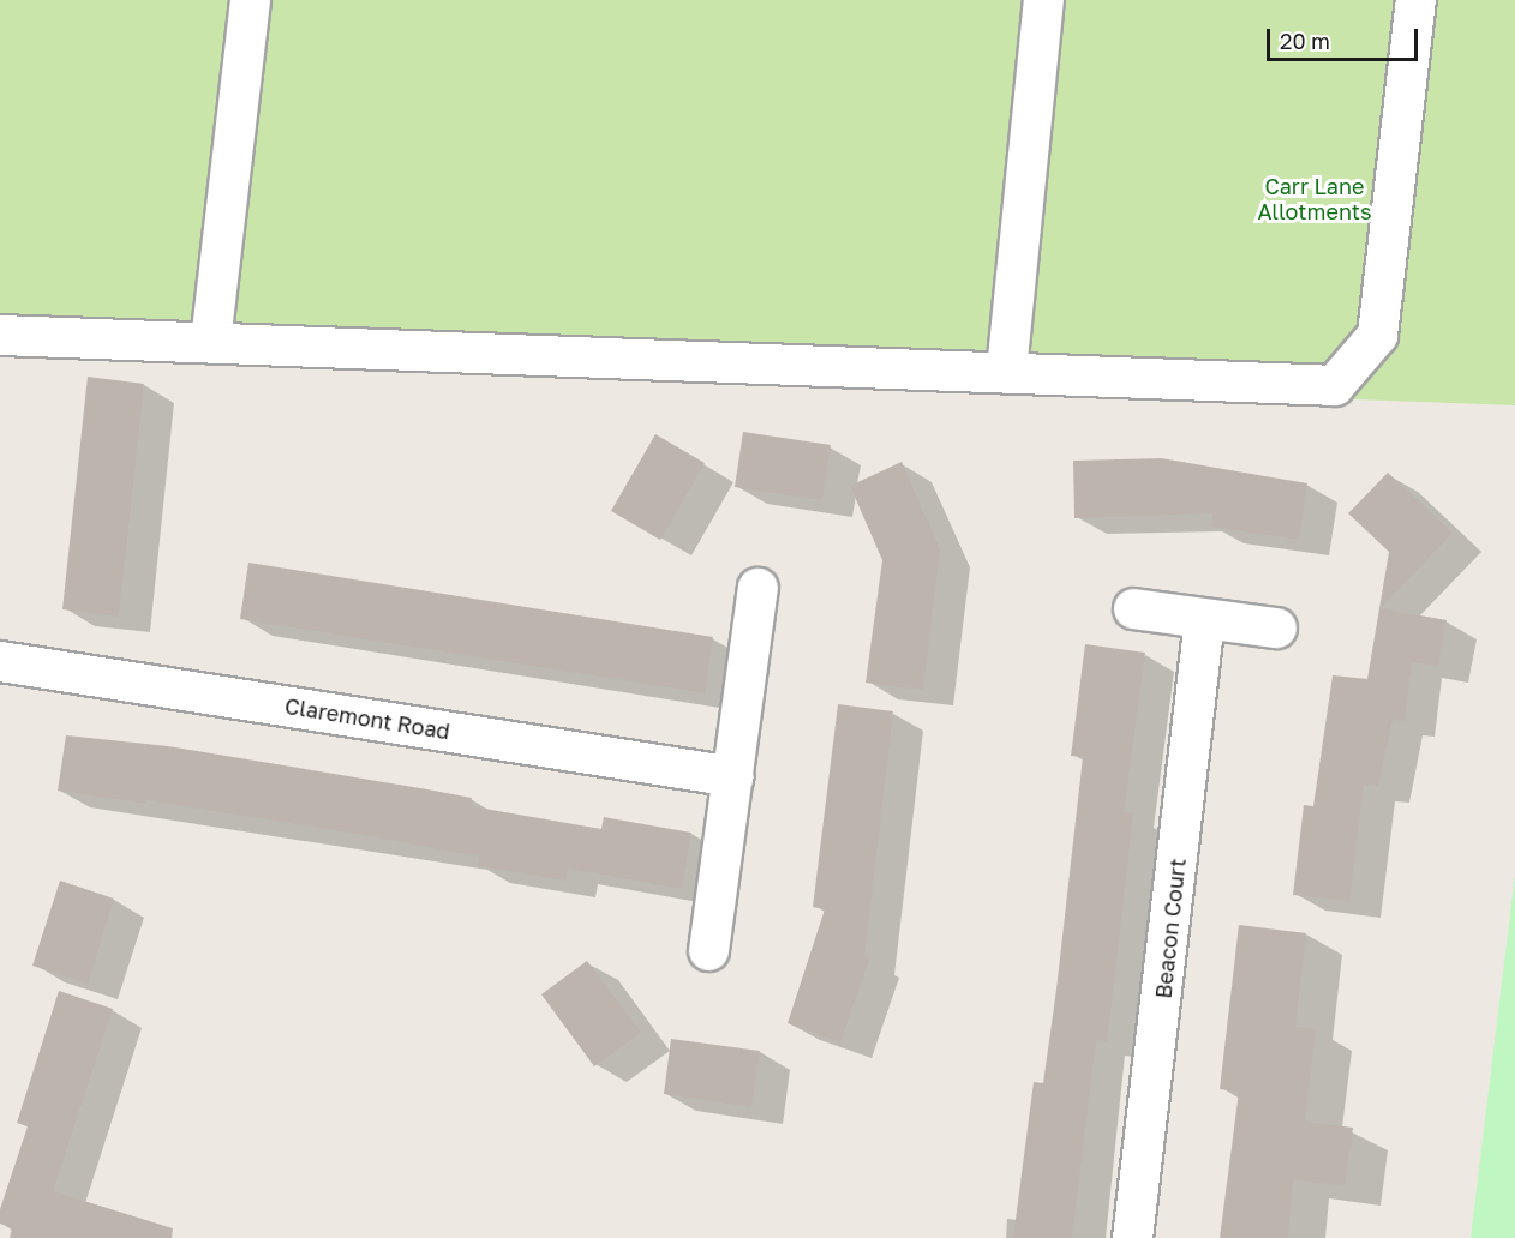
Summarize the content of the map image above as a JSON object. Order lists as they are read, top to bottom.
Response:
{
  "streets": {
    "street": ["Claremont Road", "Beacon Court"]
  },
  "parks": ["Carr Lane Allotments"],
  "scale_bar": "20 m"
}
